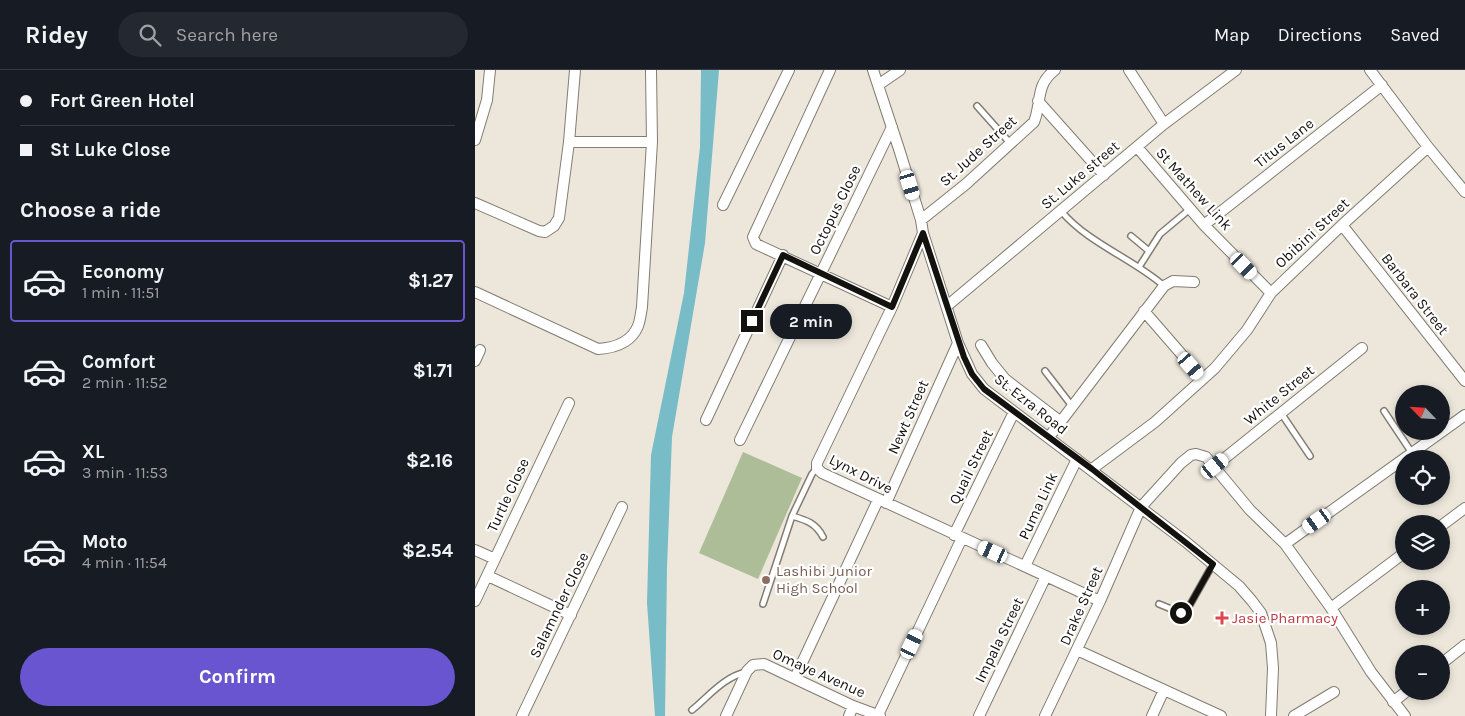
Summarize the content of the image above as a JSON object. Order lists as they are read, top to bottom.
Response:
{
  "streets": {
    "street": [
      "Titus Lane",
      "St. Jude Street",
      "St. Luke street",
      "St Mathew Link",
      "Octopus Close",
      "Obibini Street",
      "Barbara Street",
      "White Street",
      "St. Ezra Road",
      "Newt Street",
      "Quail Street",
      "Lynx Drive",
      "Turtle Close",
      "Puma Link",
      "Salamnder Close",
      "Drake Street",
      "Impala Street",
      "Omaye Avenue"
    ]
  },
  "crossings": [
    ["Titus Lane", "St Mathew Link"],
    ["St. Jude Street", "St. Ezra Road"],
    ["St. Luke street", "St Mathew Link"],
    ["St. Luke street", "St. Ezra Road"],
    ["St Mathew Link", "Obibini Street"],
    ["Octopus Close", "St. Ezra Road"],
    ["Obibini Street", "Barbara Street"],
    ["Obibini Street", "St. Ezra Road"],
    ["White Street", "Drake Street"],
    ["St. Ezra Road", "Newt Street"],
    ["St. Ezra Road", "Quail Street"],
    ["St. Ezra Road", "Lynx Drive"],
    ["St. Ezra Road", "Puma Link"],
    ["St. Ezra Road", "Drake Street"],
    ["Newt Street", "Lynx Drive"],
    ["Newt Street", "Omaye Avenue"],
    ["Quail Street", "Lynx Drive"],
    ["Quail Street", "Omaye Avenue"],
    ["Lynx Drive", "Puma Link"],
    ["Lynx Drive", "Drake Street"],
    ["Lynx Drive", "Impala Street"]
  ],
  "places": {
    "other": ["Lashibi Junior High School"],
    "health": ["Jasie Pharmacy"]
  },
  "north": "top left",
  "page": {
    "header": "Ridey",
    "search": "Search here",
    "nav": ["Map", "Directions", "Saved"],
    "banner": ["Fort Green Hotel", "St Luke Close"],
    "heading": "Choose a ride",
    "list": [
      {
        "name": "Economy",
        "note": "1 min · 11:51",
        "value": "$1.27"
      },
      {
        "name": "Comfort",
        "note": "2 min · 11:52",
        "value": "$1.71"
      },
      {
        "name": "XL",
        "note": "3 min · 11:53",
        "value": "$2.16"
      },
      {
        "name": "Moto",
        "note": "4 min · 11:54",
        "value": "$2.54"
      }
    ],
    "bubble": "2 min",
    "map_buttons": ["+", "−"],
    "buttons": "Confirm"
  }
}
